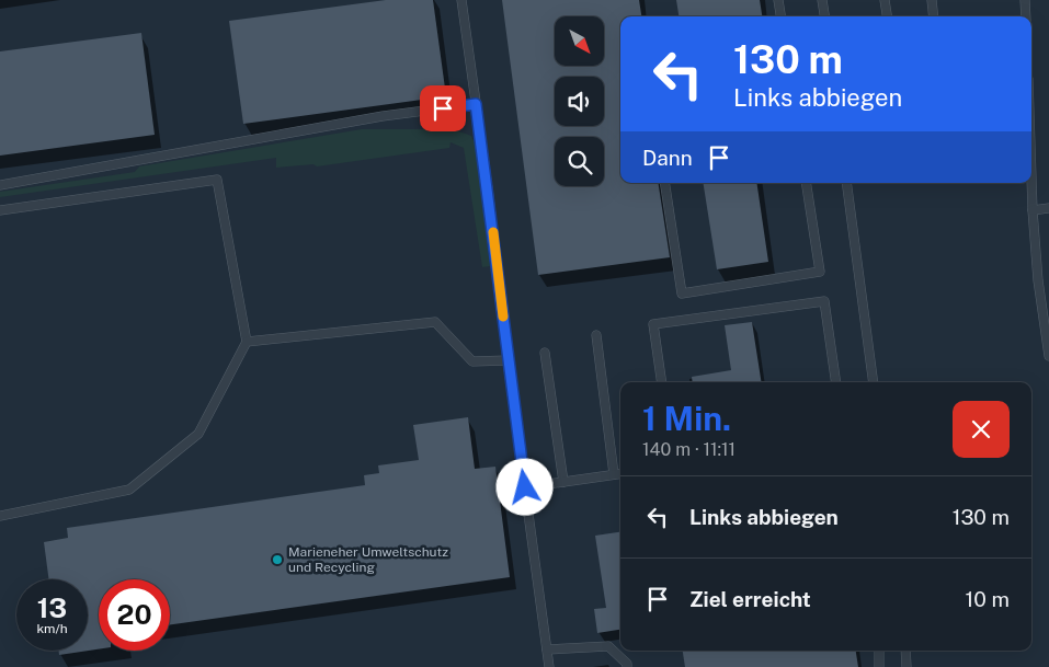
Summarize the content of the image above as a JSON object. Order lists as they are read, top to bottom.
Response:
{
  "places": ["Marieneher Umweltschutz und Recycling"],
  "north": "bottom right",
  "page": {
    "turn": ["130 m", "Links abbiegen"],
    "then": "Dann",
    "heading": ["1 Min.", "140 m · 11:11"],
    "list": [
      {
        "name": "Links abbiegen",
        "value": "130 m"
      },
      {
        "name": "Ziel erreicht",
        "value": "10 m"
      }
    ],
    "speed": "13 km/h",
    "limit": "20"
  }
}
